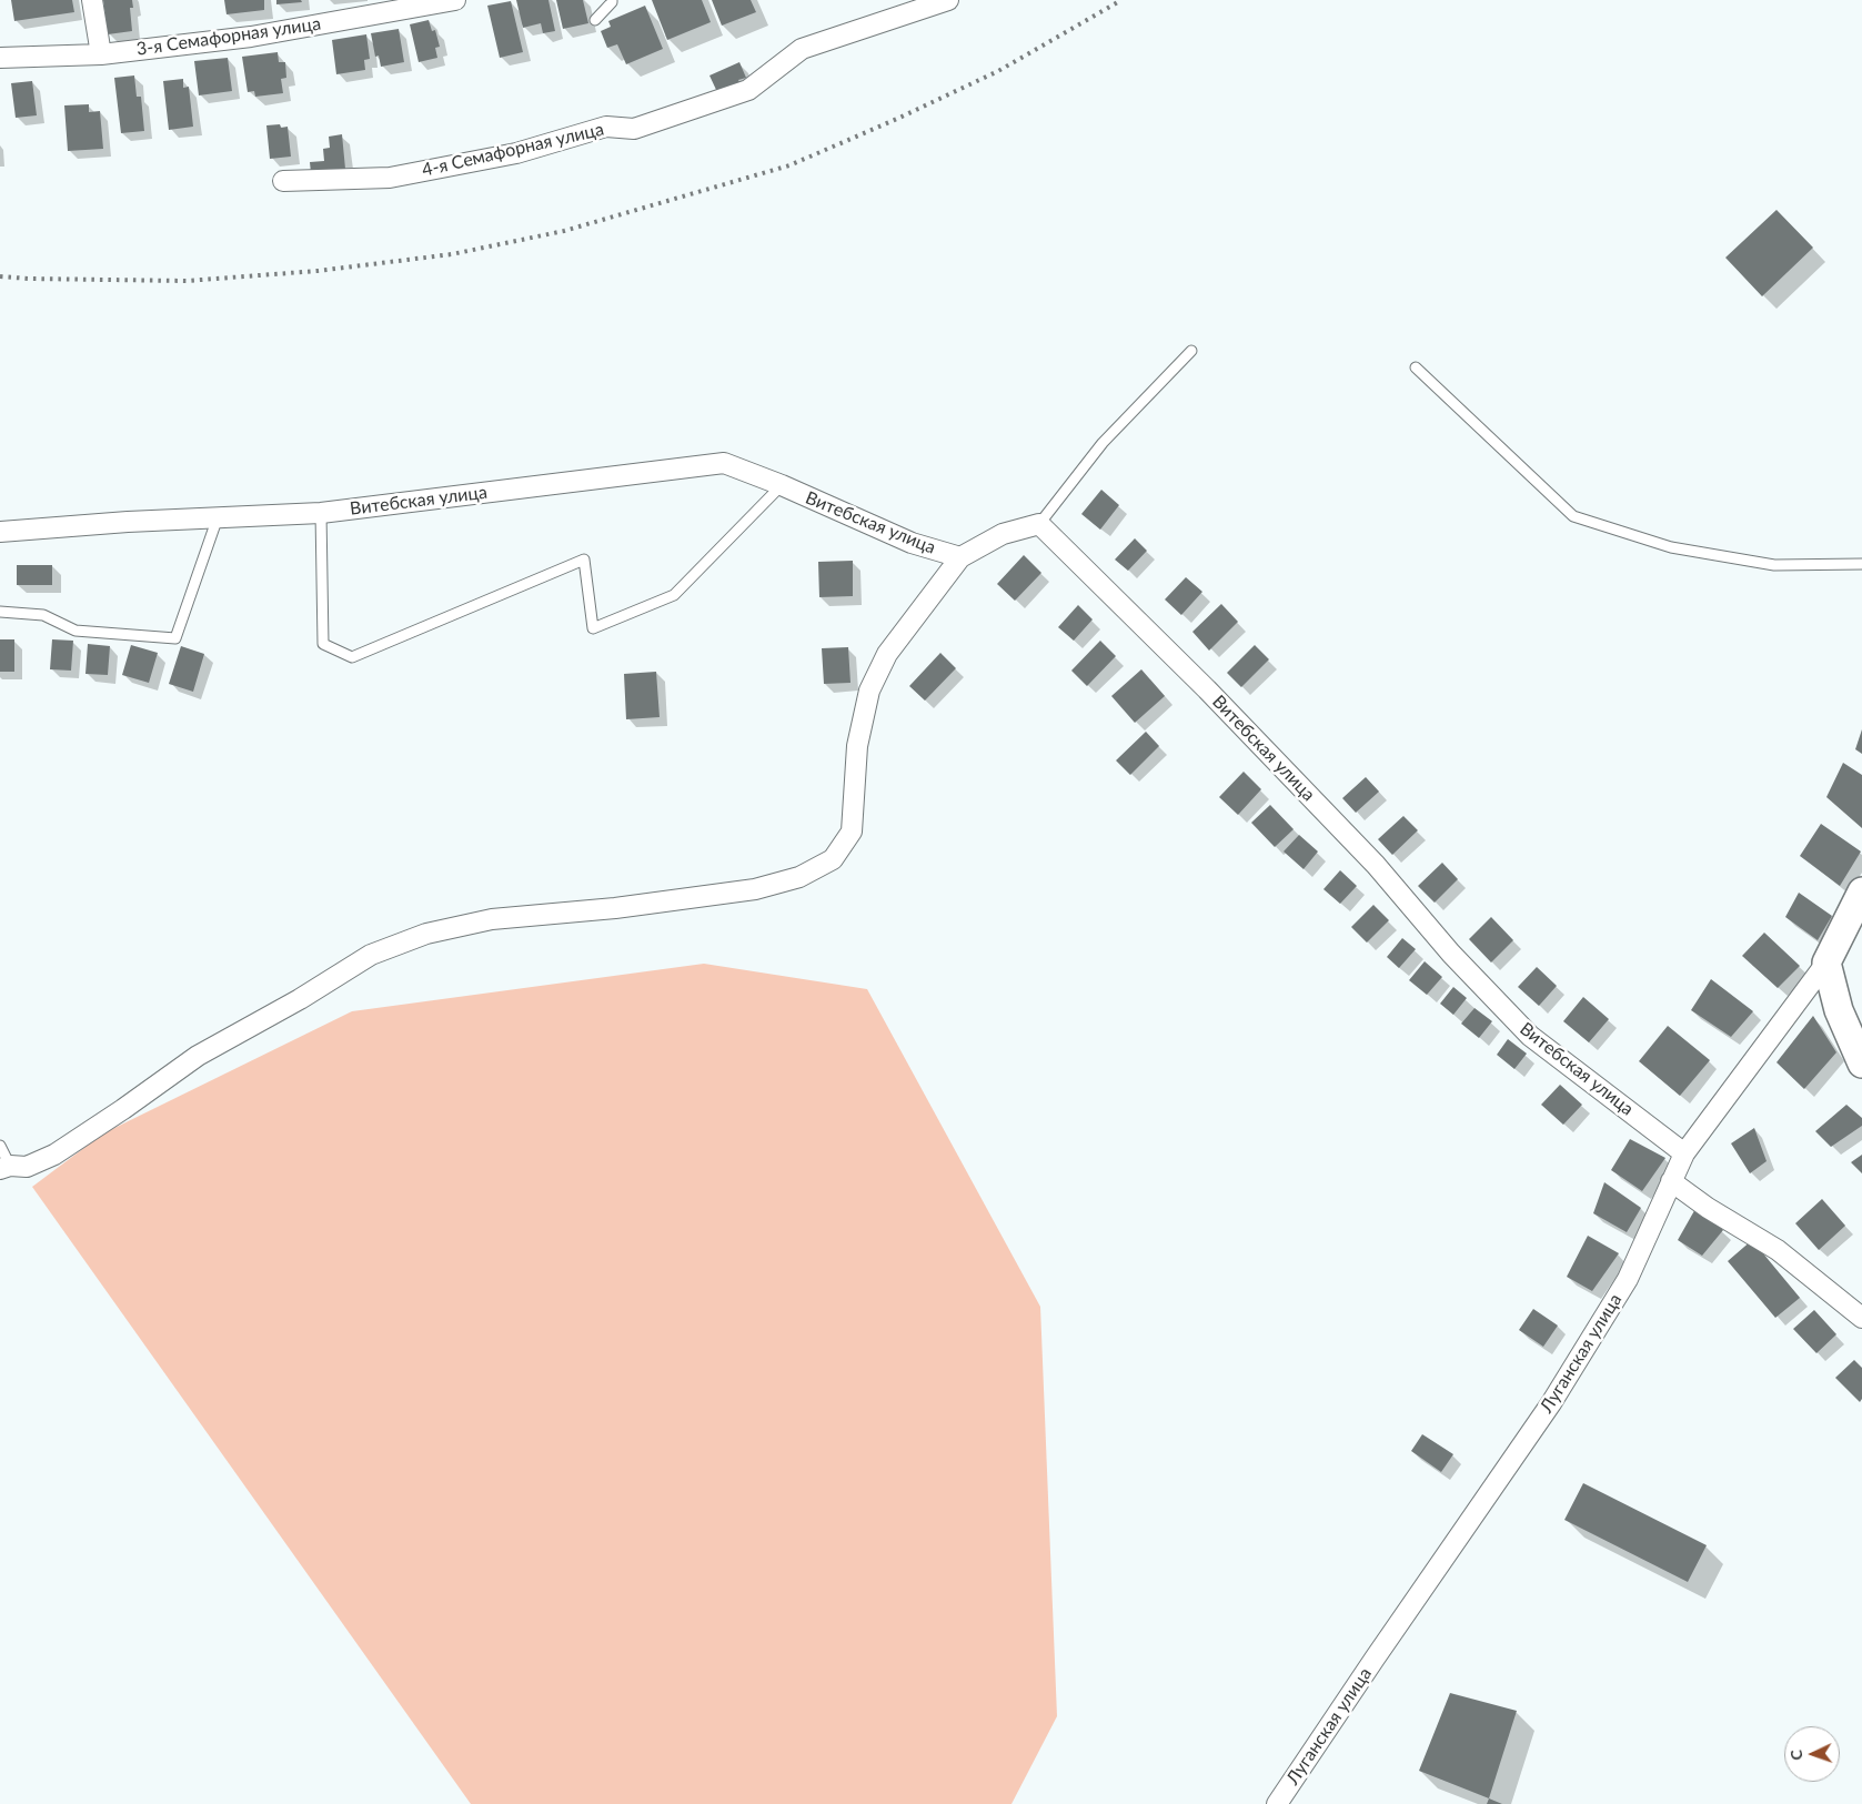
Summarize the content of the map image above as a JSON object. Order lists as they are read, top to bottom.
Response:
{
  "streets": {
    "street": [
      "3-я Семафорная улица",
      "4-я Семафорная улица",
      "Витебская улица",
      "Луганская улица"
    ]
  },
  "crossings": [
    ["Витебская улица", "Луганская улица"]
  ],
  "north": "left"
}
